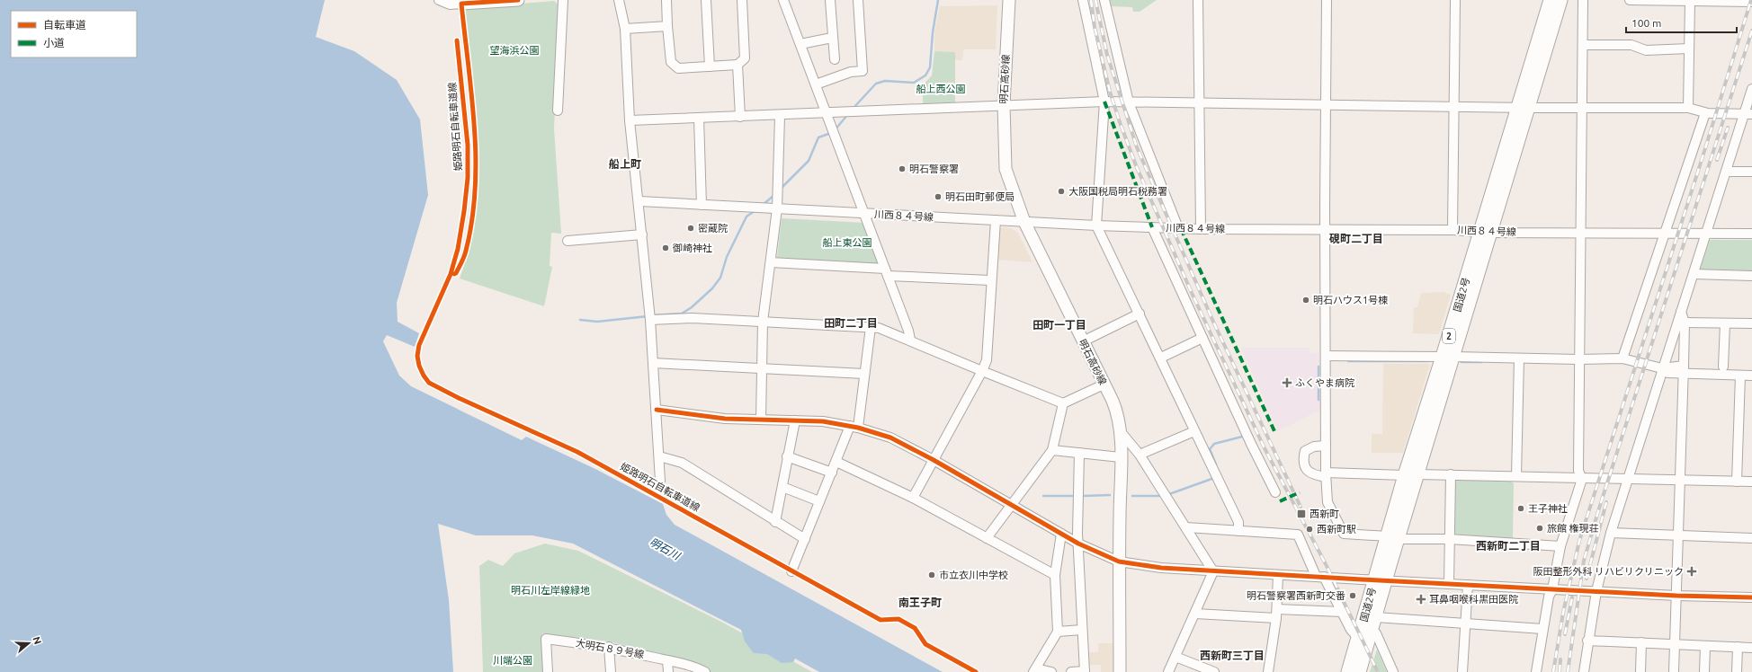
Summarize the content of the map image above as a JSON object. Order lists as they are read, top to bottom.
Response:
{
  "streets": {
    "highway": ["国道2号", "2"],
    "main road": ["明石高砂線"],
    "street": ["川西８４号線", "大明石８９号線"],
    "cycle path": ["姫路明石自転車道線"]
  },
  "crossings": [
    ["明石高砂線", "川西８４号線"],
    ["川西８４号線", "国道2号"]
  ],
  "districts": [
    "船上町",
    "硯町二丁目",
    "田町二丁目",
    "田町一丁目",
    "西新町二丁目",
    "南王子町",
    "西新町三丁目"
  ],
  "water": ["明石川"],
  "parks": [
    "望海浜公園",
    "船上西公園",
    "船上東公園",
    "明石川左岸線緑地",
    "川端公園"
  ],
  "places": {
    "other": [
      "明石警察署",
      "大阪国税局明石税務署",
      "明石田町郵便局",
      "密蔵院",
      "御崎神社",
      "明石ハウス1号棟",
      "王子神社",
      "旅館 権現荘",
      "西新町駅",
      "市立衣川中学校",
      "明石警察署西新町交番"
    ],
    "health": ["ふくやま病院", "阪田整形外科 リハビリクリニック", "耳鼻咽喉科黒田医院"],
    "transit": ["西新町"]
  },
  "legend": ["自転車道", "小道"],
  "scale_bar": "100 m",
  "north": "right"
}
